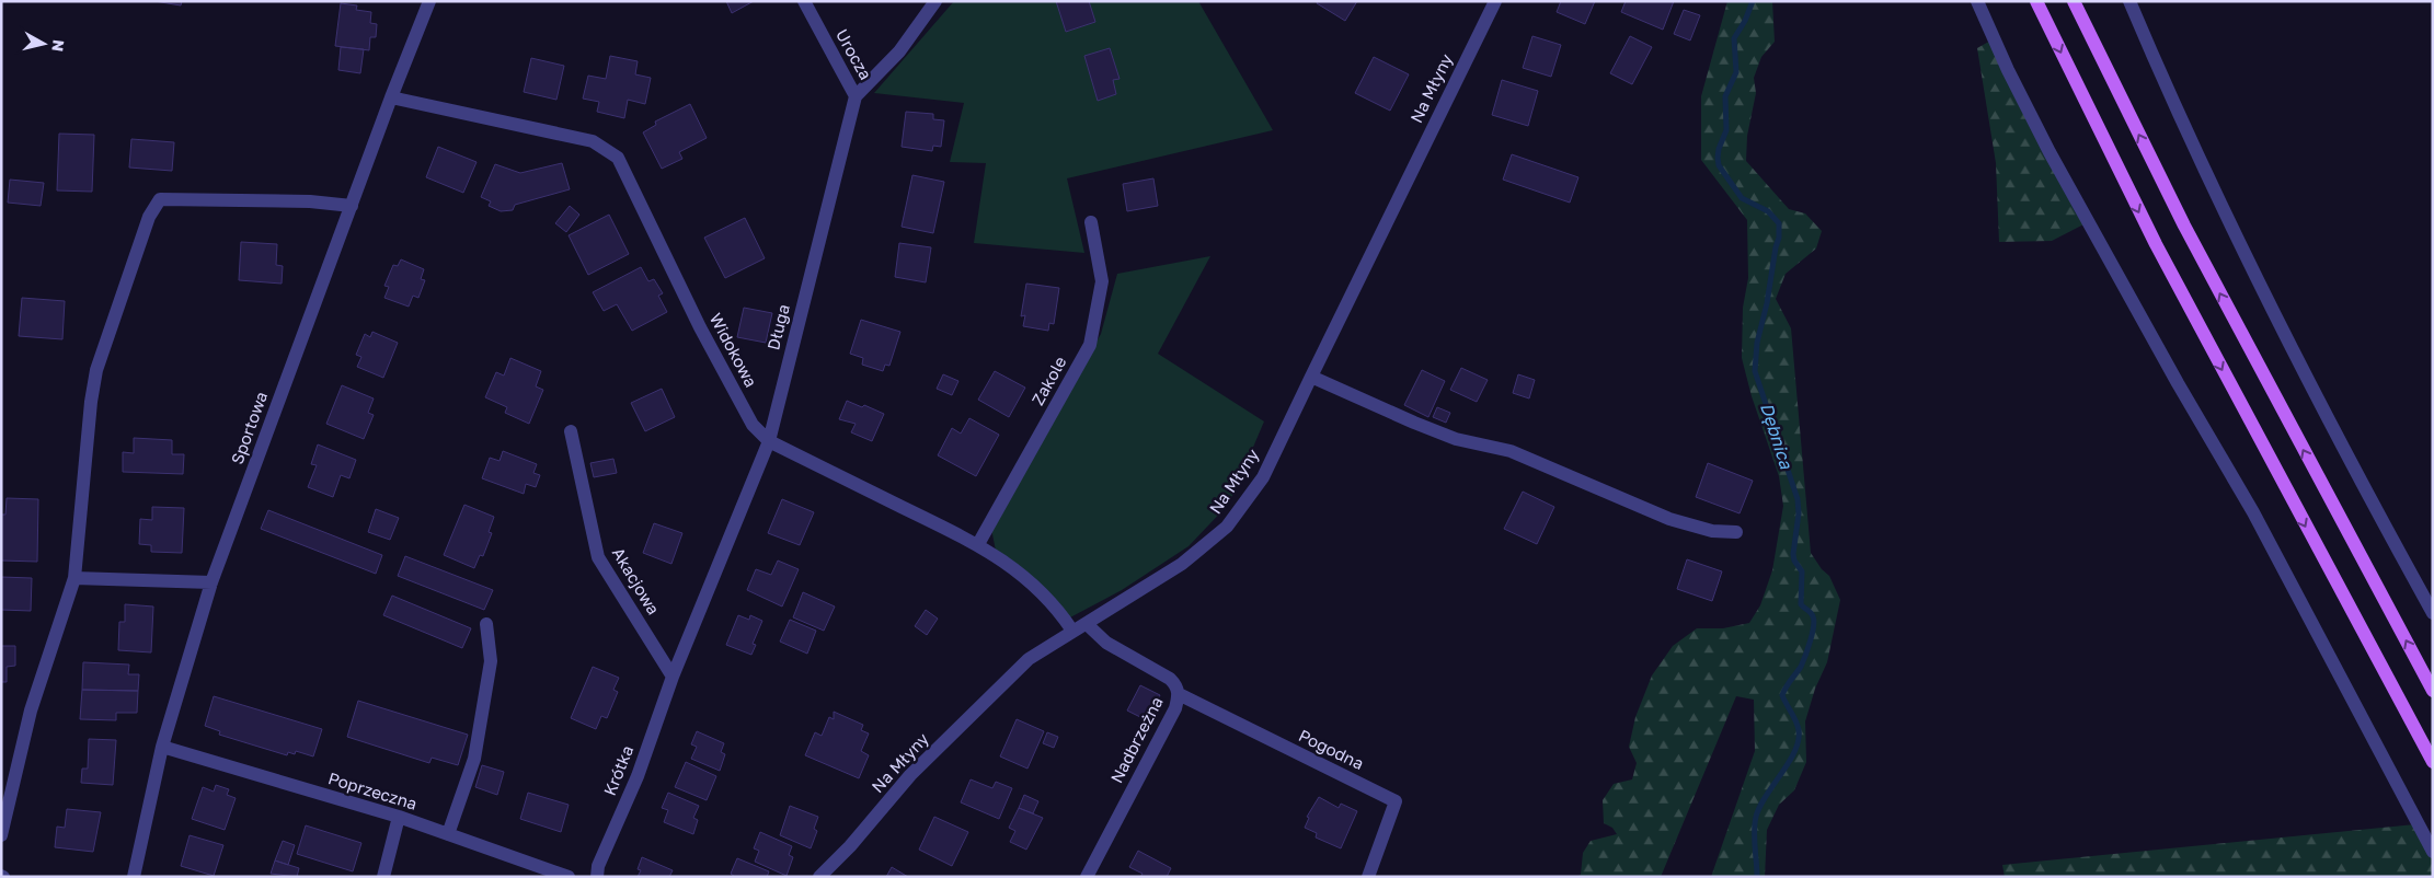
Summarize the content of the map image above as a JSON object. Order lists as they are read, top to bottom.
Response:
{
  "streets": {
    "street": [
      "Urocza",
      "Na Młyny",
      "Długa",
      "Widokowa",
      "Zakole",
      "Sportowa",
      "Akacjowa",
      "Nadbrzeżna",
      "Pogodna",
      "Krótka",
      "Poprzeczna"
    ]
  },
  "crossings": [
    ["Urocza", "Długa"],
    ["Na Młyny", "Widokowa"],
    ["Na Młyny", "Nadbrzeżna"],
    ["Długa", "Widokowa"],
    ["Długa", "Akacjowa"],
    ["Długa", "Krótka"],
    ["Widokowa", "Zakole"],
    ["Widokowa", "Sportowa"],
    ["Sportowa", "Poprzeczna"],
    ["Akacjowa", "Krótka"],
    ["Nadbrzeżna", "Pogodna"]
  ],
  "water": ["Dębnica"],
  "north": "right"
}
